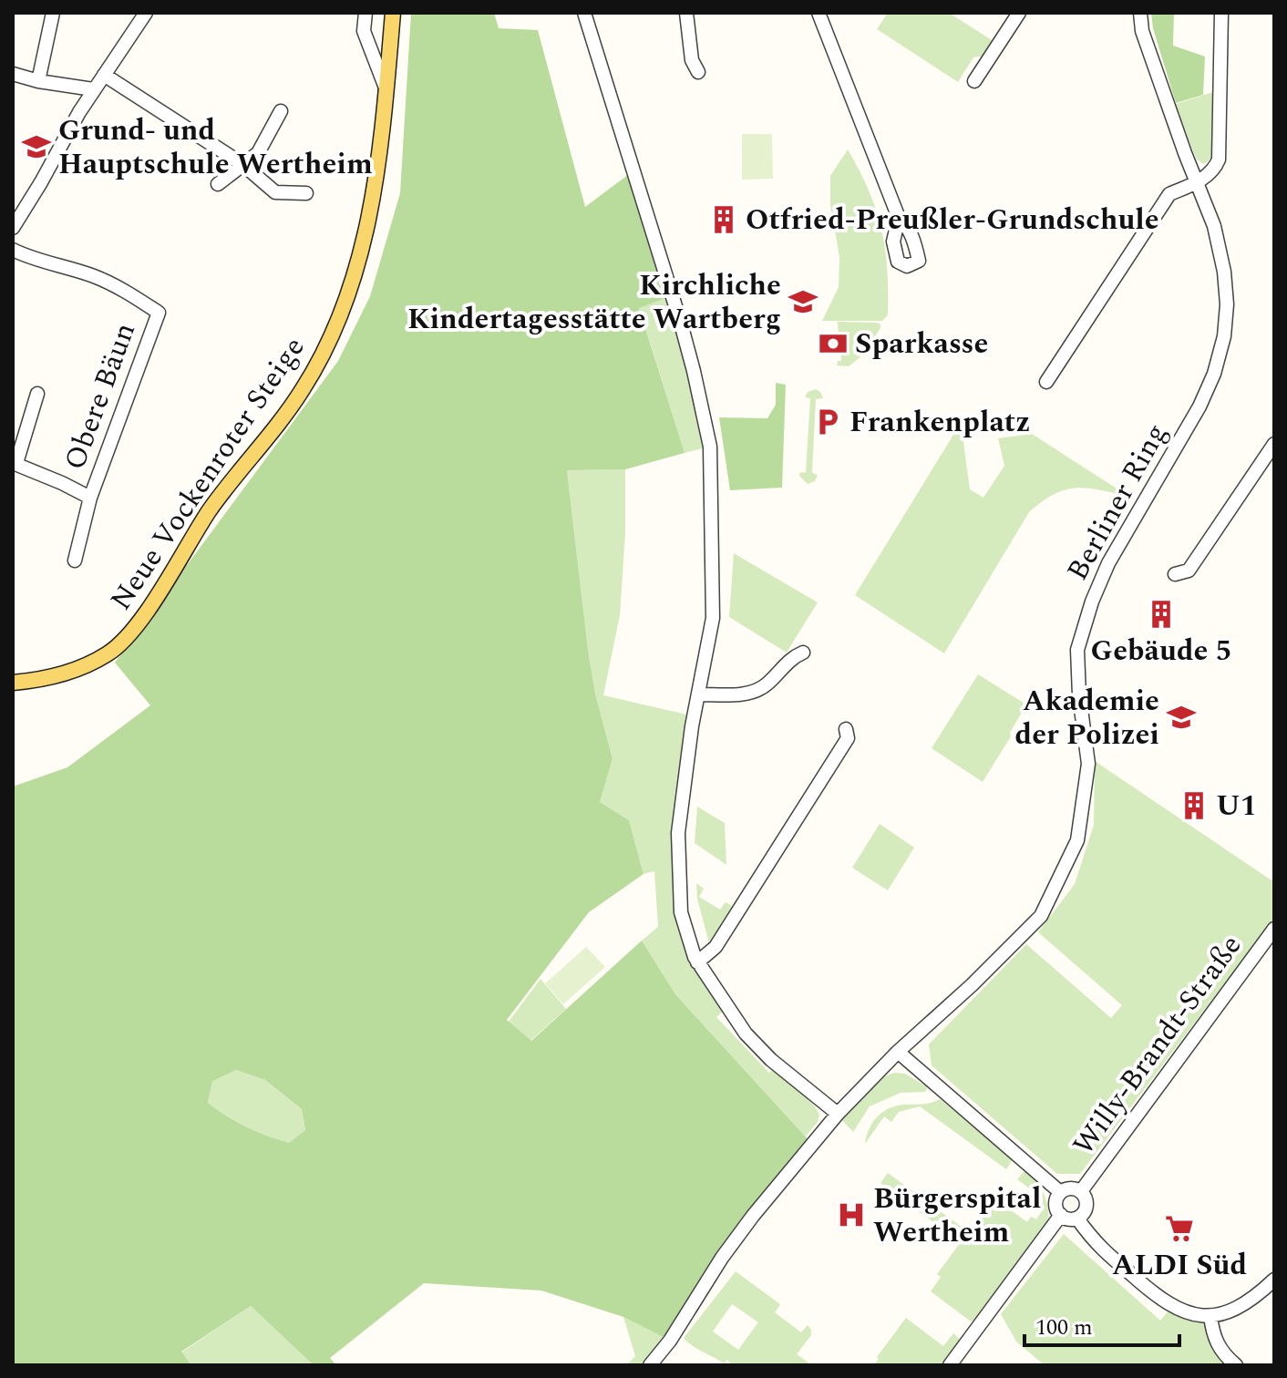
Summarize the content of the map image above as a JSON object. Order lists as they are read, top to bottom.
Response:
{
  "streets": {
    "main road": ["Neue Vockenroter Steige"],
    "street": ["Obere Bäun", "Berliner Ring", "Willy-Brandt-Straße"]
  },
  "places": {
    "school or university": ["Grund- und Hauptschule Wertheim", "Kirchliche Kindertagesstätte Wartberg", "Akademie der Polizei"],
    "building": ["Otfried-Preußler-Grundschule", "Gebäude 5", "U1"],
    "bank": ["Sparkasse"],
    "parking": ["Frankenplatz"],
    "hospital": ["Bürgerspital Wertheim"],
    "supermarket": ["ALDI Süd"]
  },
  "scale_bar": "100 m"
}
